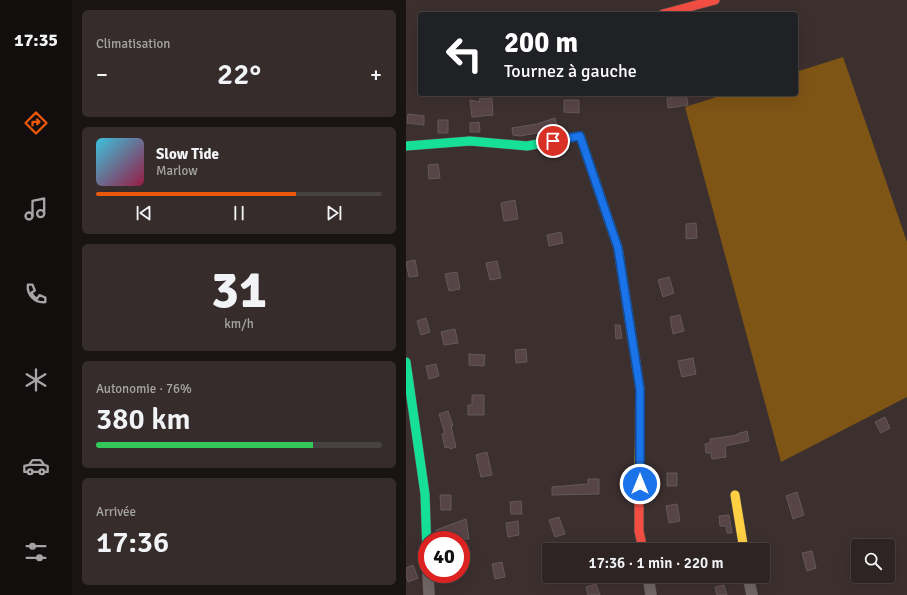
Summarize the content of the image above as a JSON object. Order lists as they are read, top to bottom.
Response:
{
  "page": {
    "tabs": "17:35",
    "tile": [
      "Climatisation",
      ["31", "km/h"],
      ["Autonomie · 76%", "380 km"],
      ["Arrivée", "17:36"]
    ],
    "turn": ["200 m", "Tournez à gauche"],
    "heat": ["−", "22°", "+"],
    "song": ["Slow Tide", "Marlow"],
    "limit": "40",
    "trip": "17:36 · 1 min · 220 m"
  }
}
